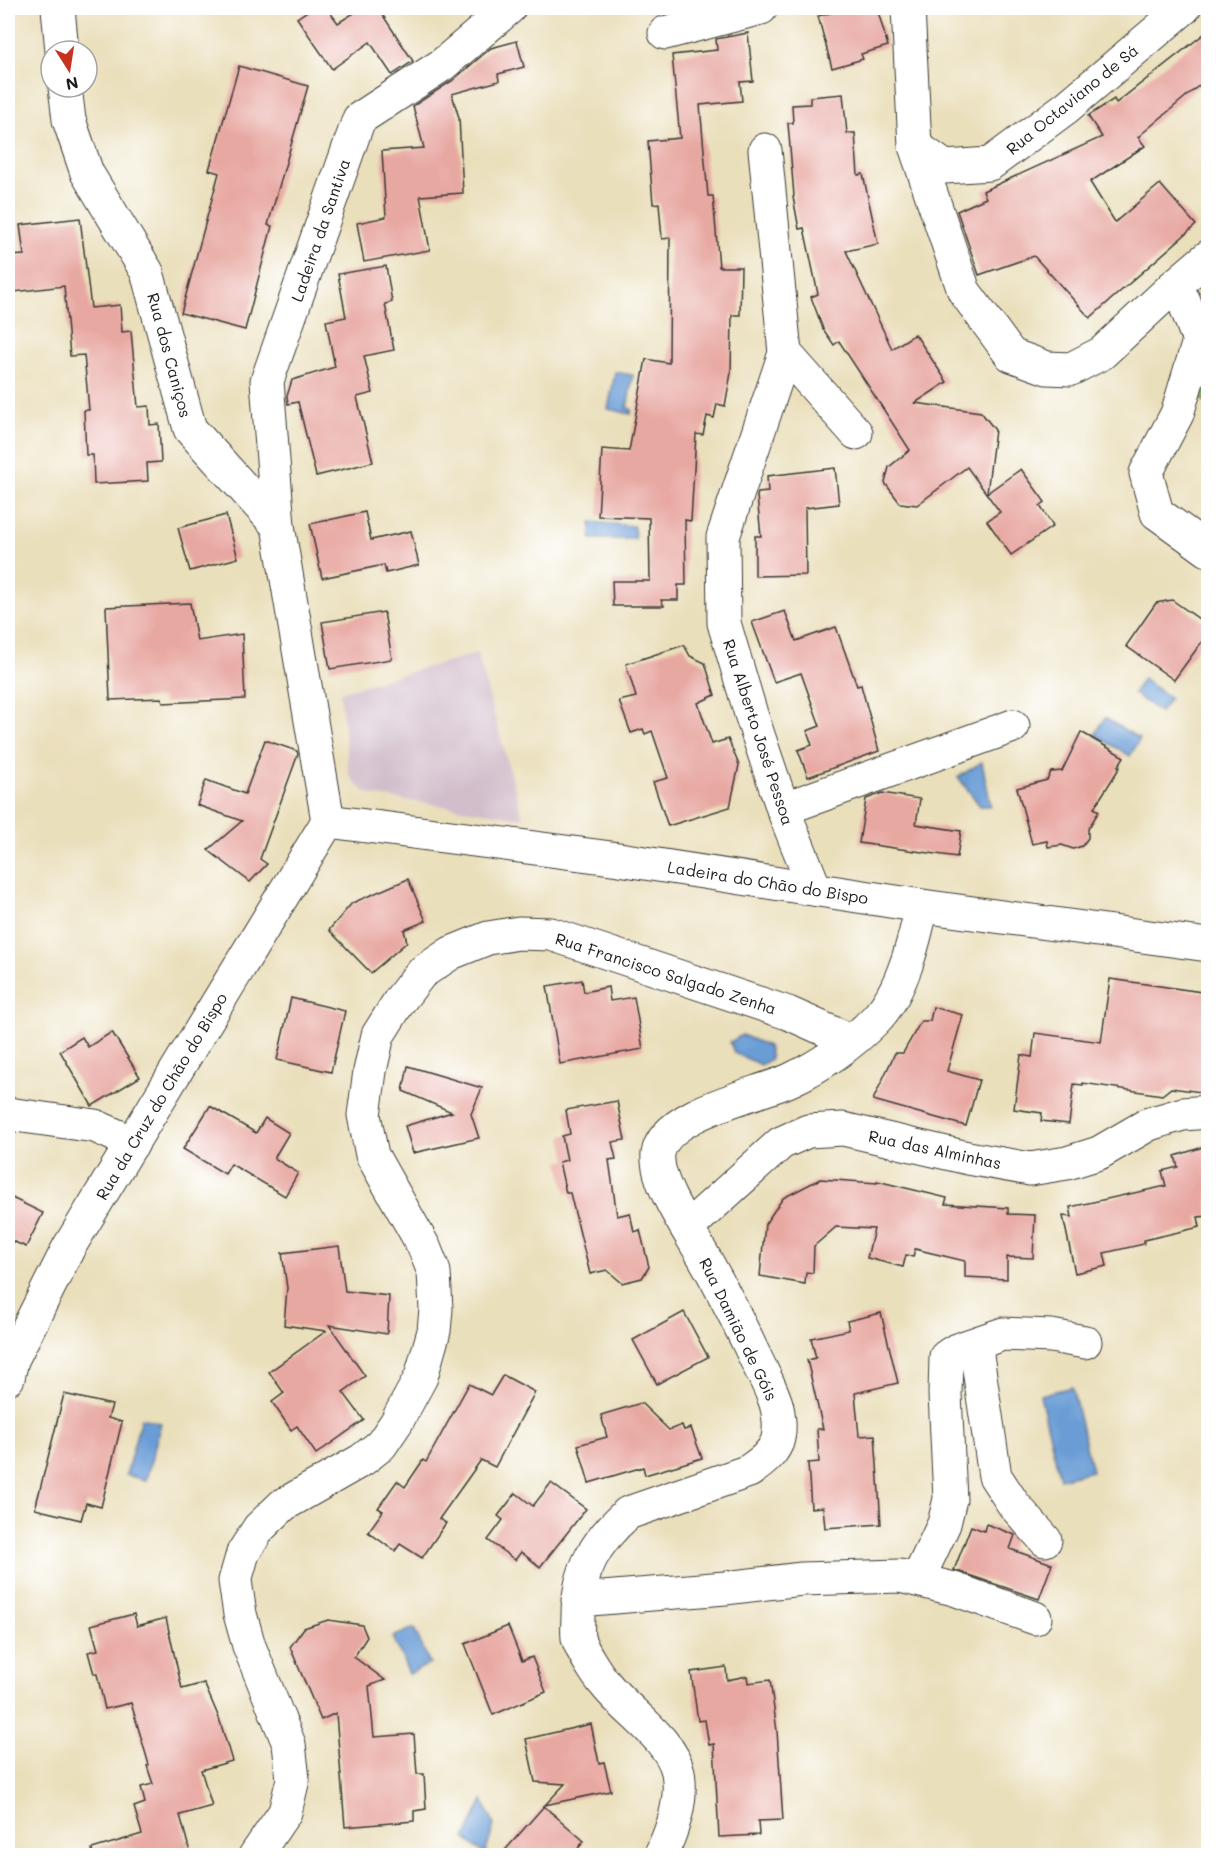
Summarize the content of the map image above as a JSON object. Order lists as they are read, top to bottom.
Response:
{
  "streets": {
    "street": [
      "Rua Octaviano de Sá",
      "Ladeira da Santiva",
      "Rua dos Caniços",
      "Rua Alberto José Pessoa",
      "Ladeira do Chão do Bispo",
      "Rua Francisco Salgado Zenha",
      "Rua da Cruz do Chão do Bispo",
      "Rua das Alminhas",
      "Rua Damião de Góis"
    ]
  },
  "crossings": [
    ["Ladeira da Santiva", "Rua dos Caniços"],
    ["Rua Alberto José Pessoa", "Ladeira do Chão do Bispo"],
    ["Ladeira do Chão do Bispo", "Rua da Cruz do Chão do Bispo"],
    ["Ladeira do Chão do Bispo", "Rua Damião de Góis"],
    ["Rua Francisco Salgado Zenha", "Rua Damião de Góis"],
    ["Rua das Alminhas", "Rua Damião de Góis"]
  ],
  "north": "bottom"
}
